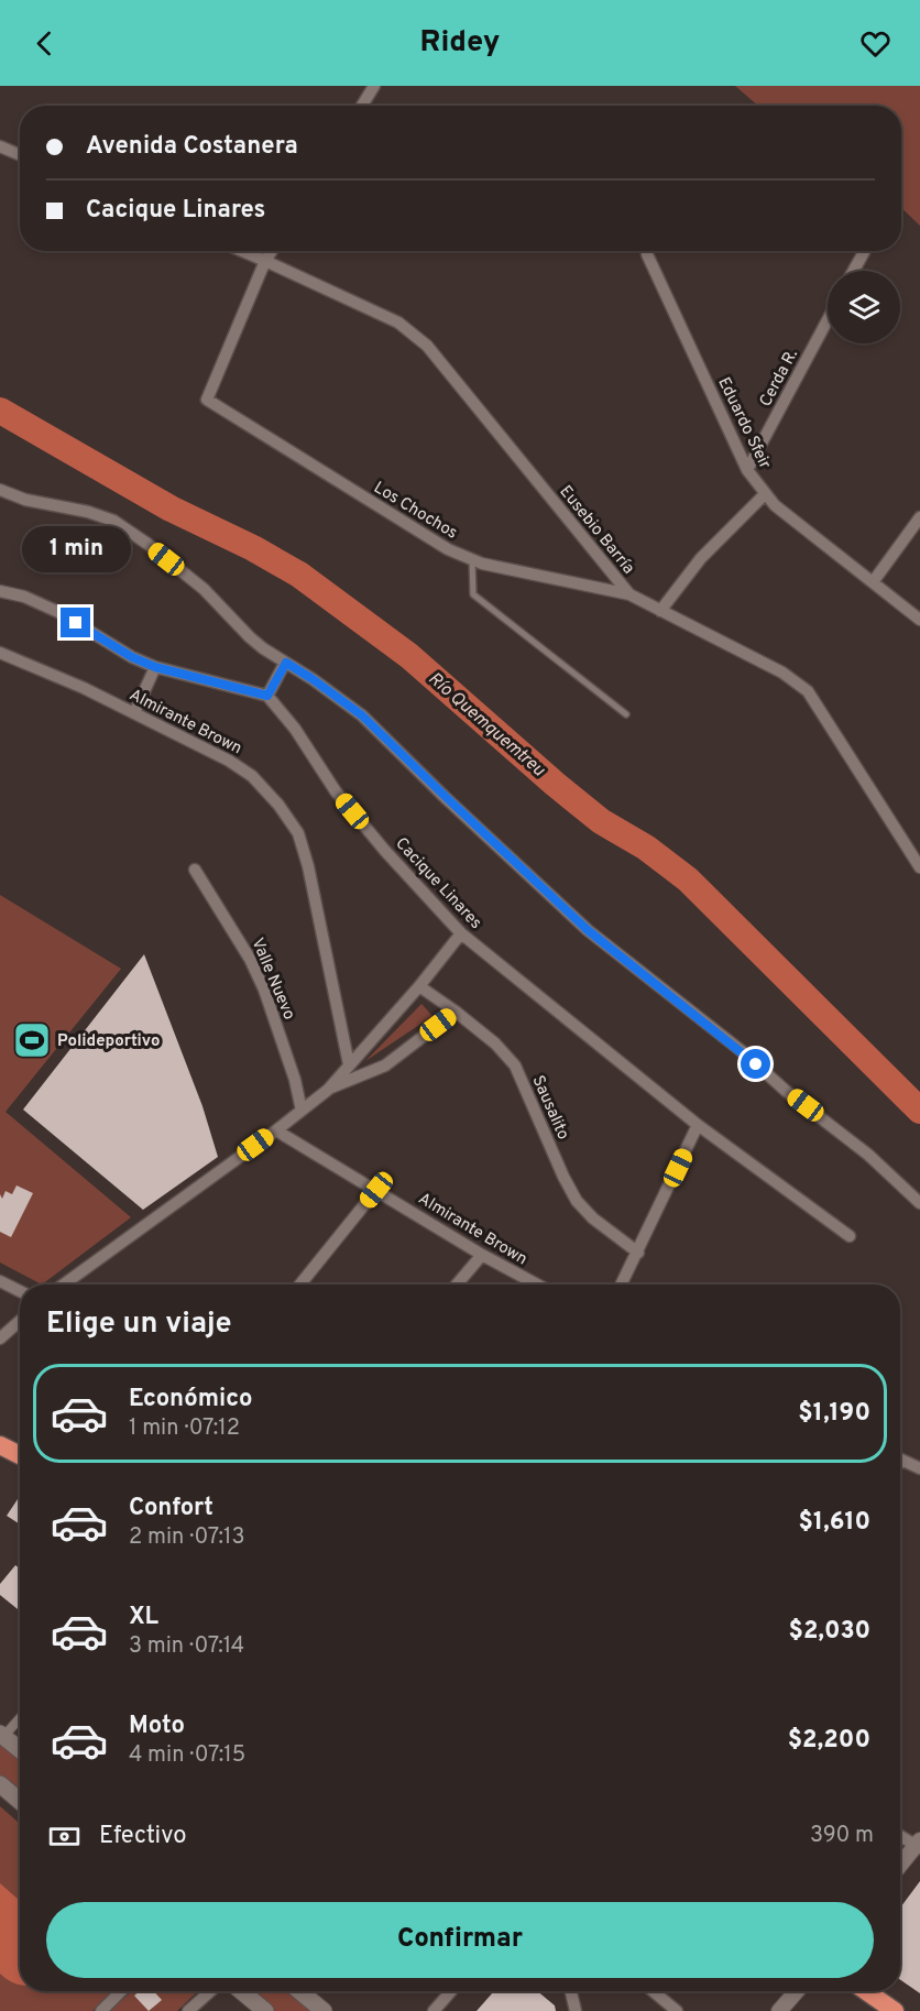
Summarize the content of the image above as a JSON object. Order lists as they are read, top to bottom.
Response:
{
  "streets": {
    "street": [
      "Cerda R.",
      "Eduardo Sfeir",
      "Los Chochos",
      "Eusebio Barría",
      "Almirante Brown",
      "Cacique Linares",
      "Valle Nuevo",
      "Sausalito"
    ]
  },
  "crossings": [
    ["Cerda R.", "Eduardo Sfeir"],
    ["Los Chochos", "Eusebio Barría"]
  ],
  "water": ["Río Quemquemtreu"],
  "places": {
    "sports": ["Polideportivo"]
  },
  "page": {
    "header": "Ridey",
    "banner": ["Avenida Costanera", "Cacique Linares"],
    "bubble": "1 min",
    "heading": "Elige un viaje",
    "list": [
      {
        "name": "Económico",
        "note": "1 min · 07:12",
        "value": "$1,190"
      },
      {
        "name": "Confort",
        "note": "2 min · 07:13",
        "value": "$1,610"
      },
      {
        "name": "XL",
        "note": "3 min · 07:14",
        "value": "$2,030"
      },
      {
        "name": "Moto",
        "note": "4 min · 07:15",
        "value": "$2,200"
      }
    ],
    "pay": ["Efectivo", "390 m"],
    "buttons": "Confirmar"
  }
}
